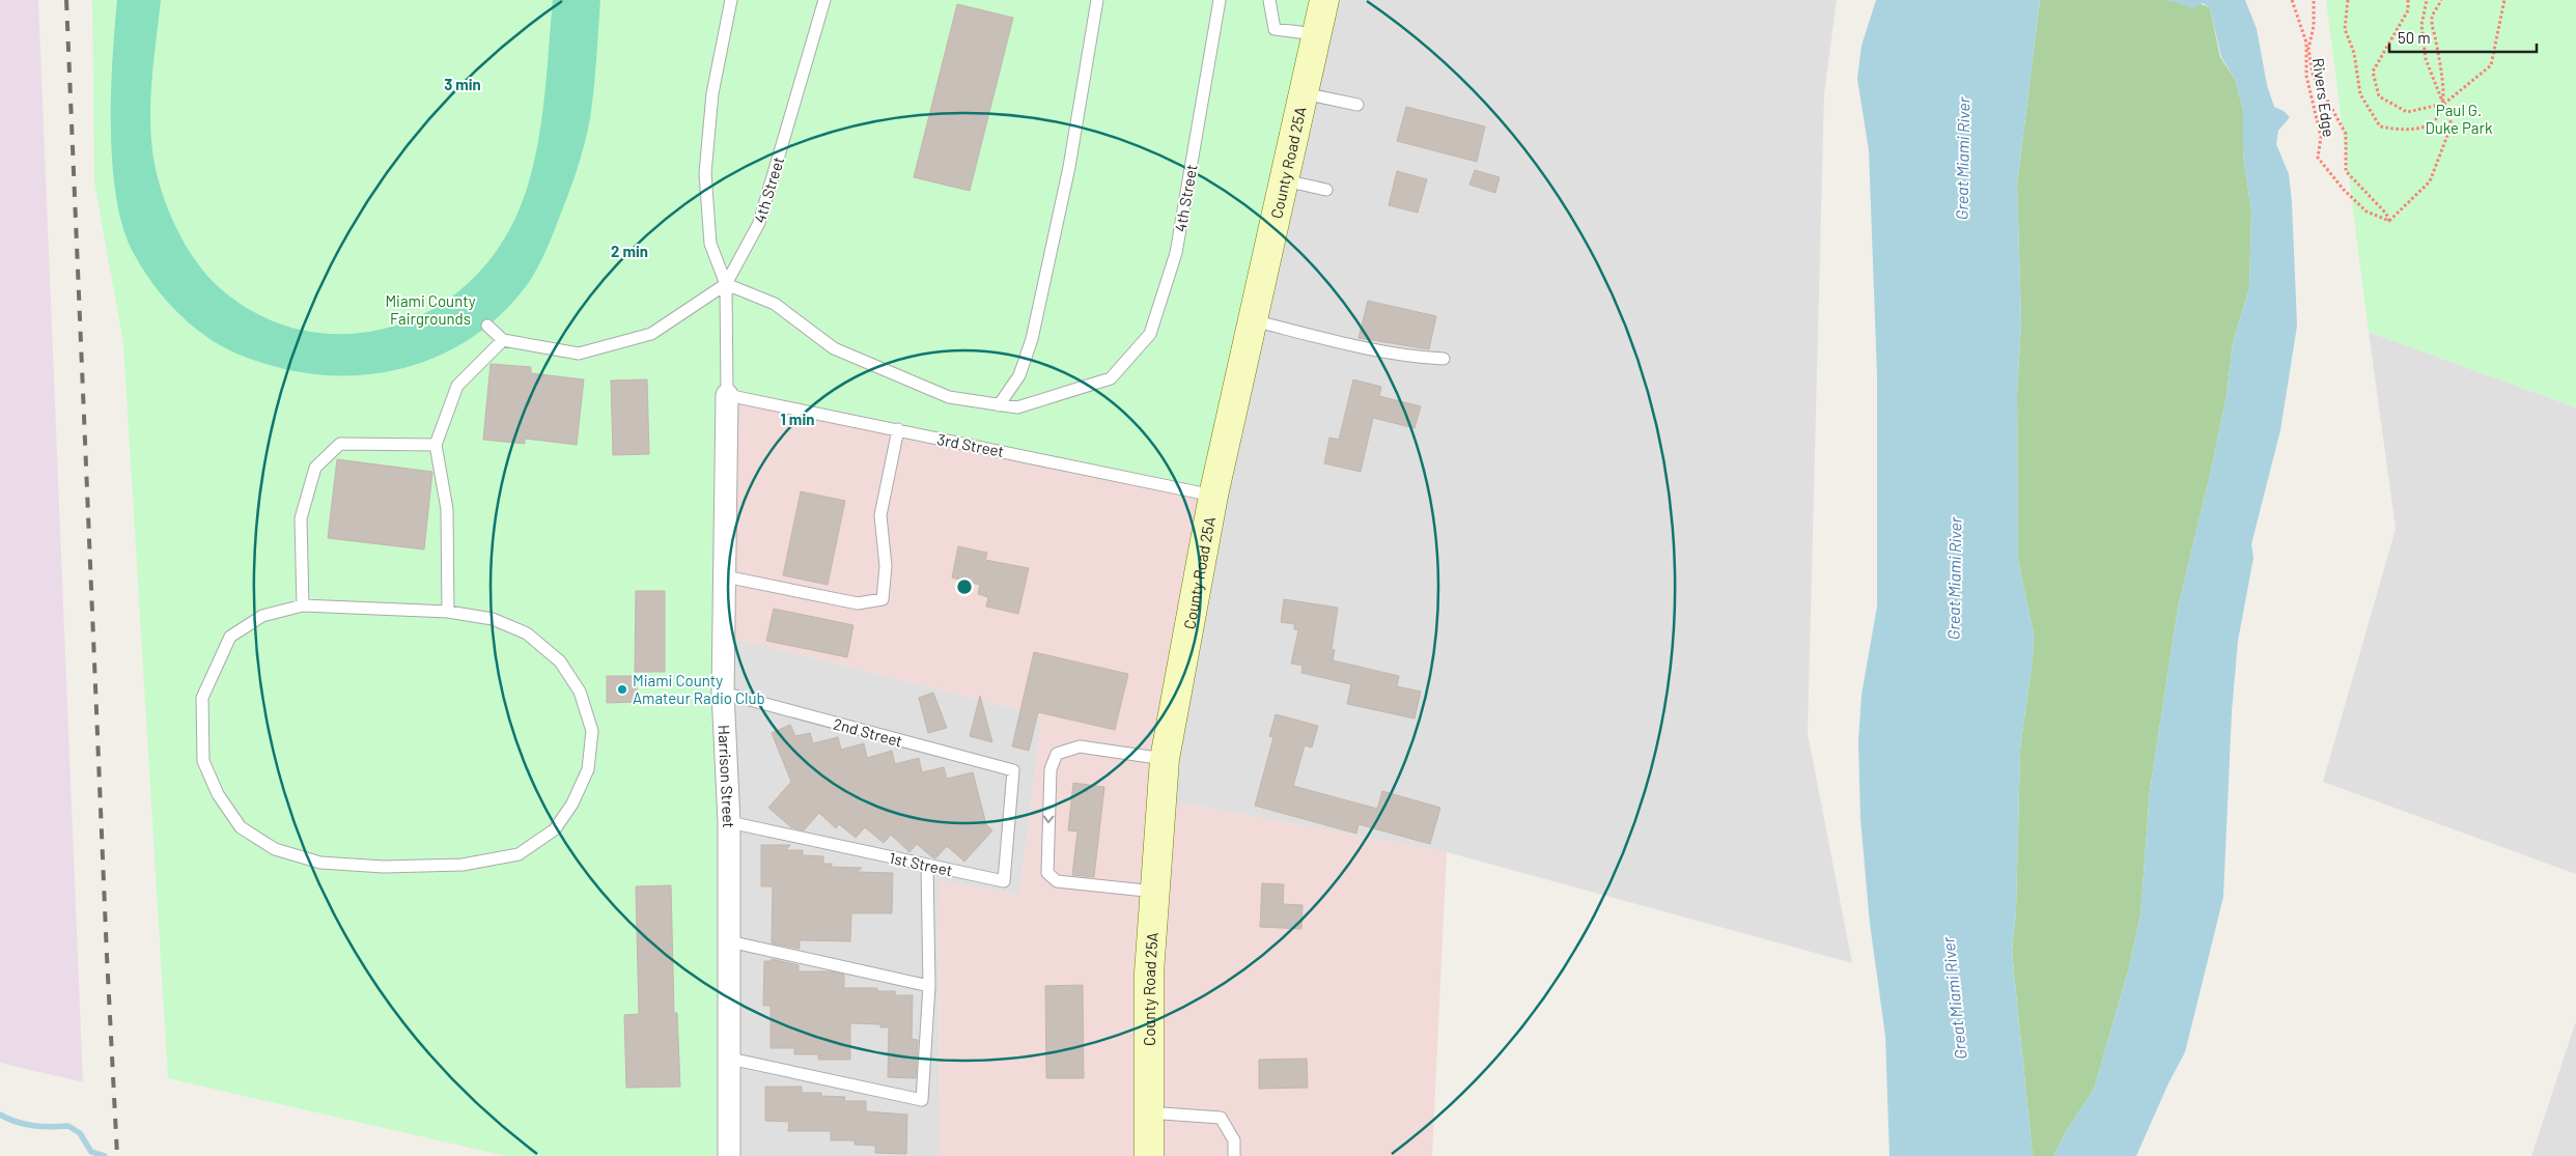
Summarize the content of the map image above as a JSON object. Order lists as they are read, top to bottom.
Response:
{
  "streets": {
    "main road": ["County Road 25A"],
    "street": ["Harrison Street"],
    "lane": [
      "4th Street",
      "3rd Street",
      "2nd Street",
      "1st Street"
    ],
    "path": ["Rivers Edge"]
  },
  "crossings": [
    ["County Road 25A", "3rd Street"],
    ["3rd Street", "Harrison Street"],
    ["2nd Street", "Harrison Street"],
    ["2nd Street", "1st Street"],
    ["Harrison Street", "1st Street"]
  ],
  "water": ["Great Miami River"],
  "parks": ["Paul G. Duke Park", "Miami County Fairgrounds"],
  "places": ["Miami County Amateur Radio Club"],
  "scale_bar": "50 m",
  "rings": ["3 min", "2 min", "1 min"]
}
